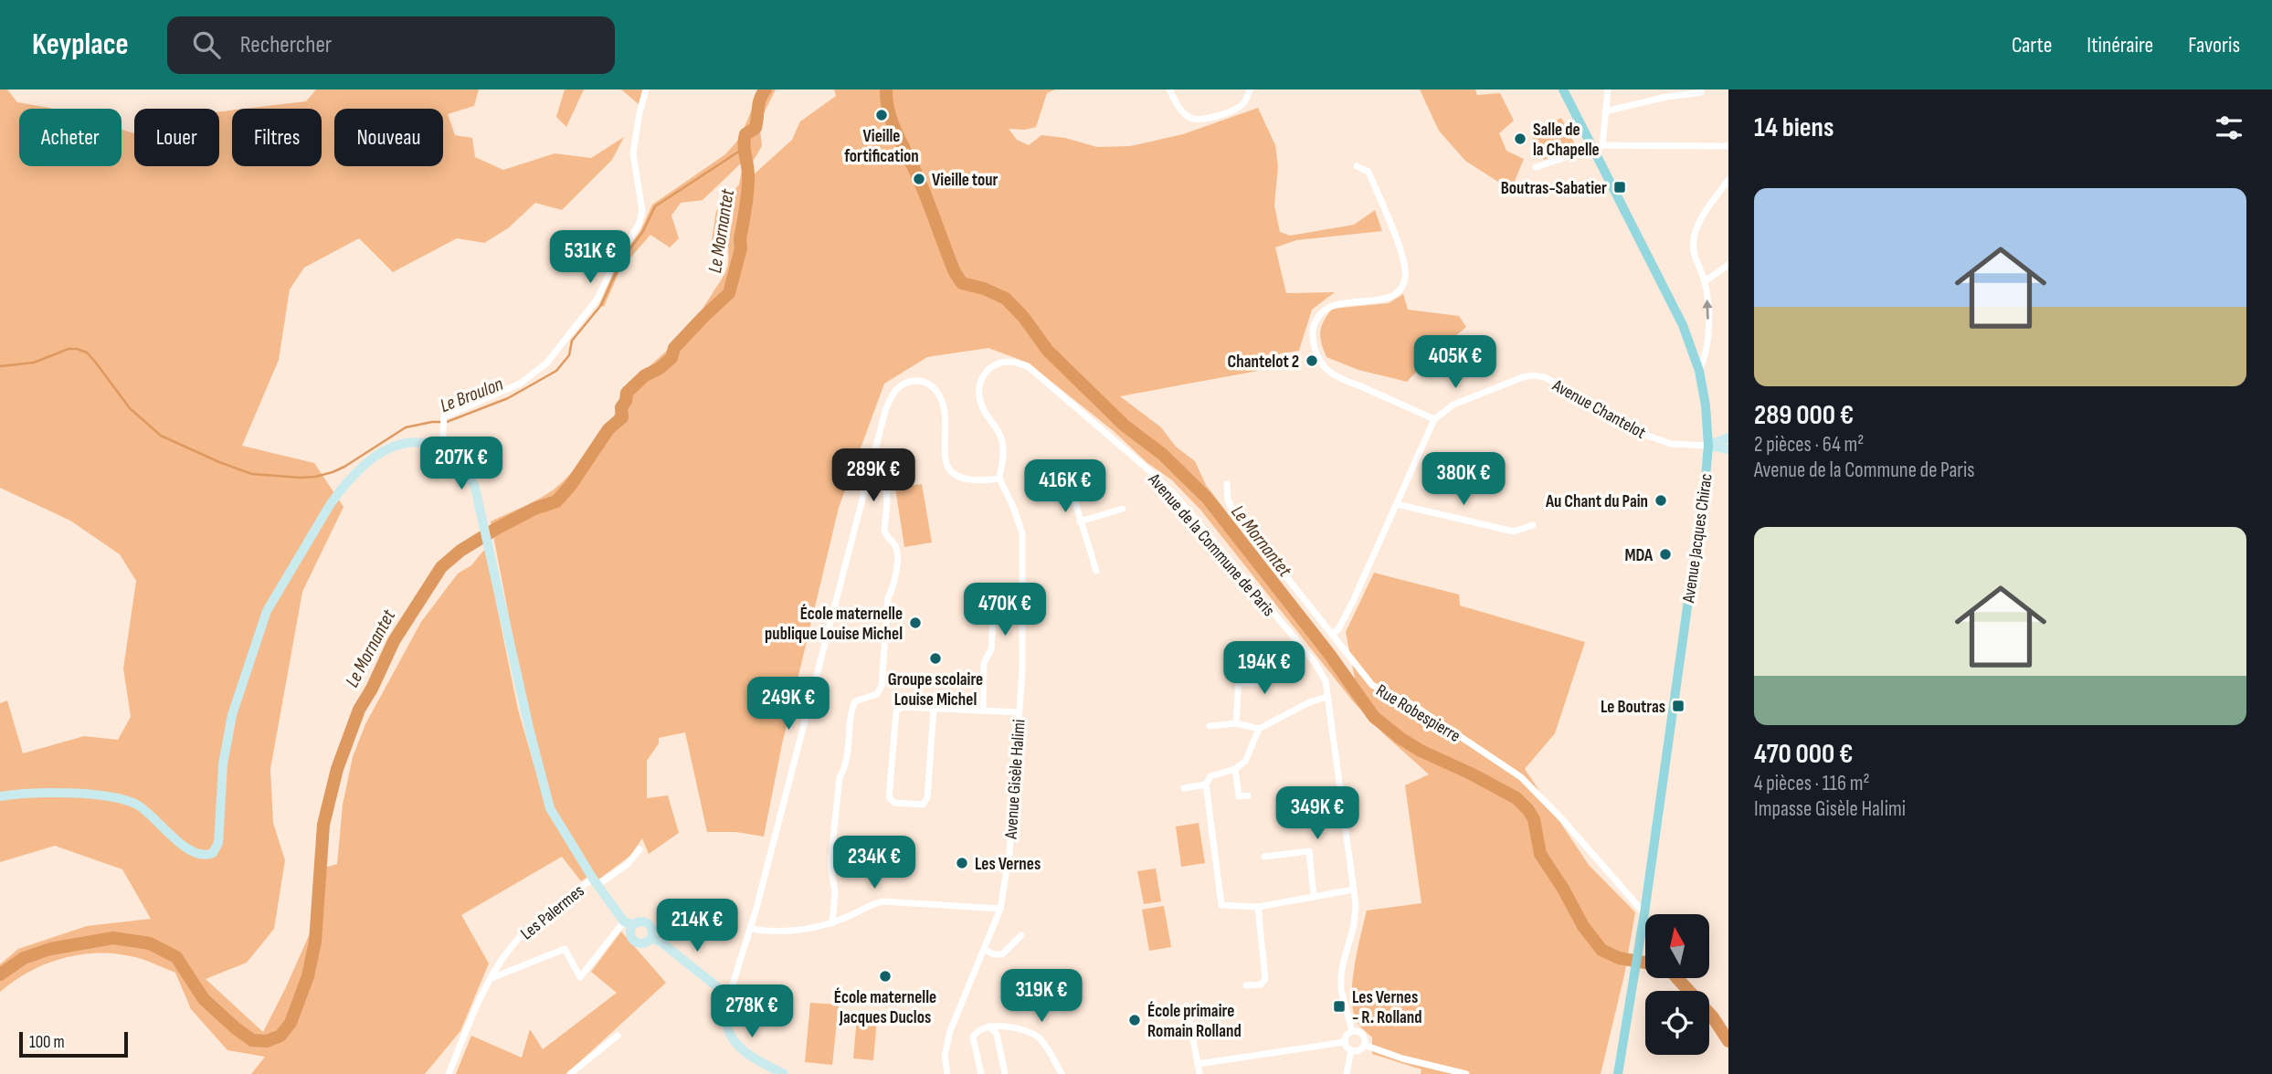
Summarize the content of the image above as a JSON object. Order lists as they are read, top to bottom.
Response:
{
  "streets": {
    "main road": ["Avenue Jacques Chirac"],
    "street": [
      "Avenue Chantelot",
      "Avenue de la Commune de Paris",
      "Rue Robespierre",
      "Avenue Gisèle Halimi",
      "Les Palermes"
    ]
  },
  "crossings": [
    ["Avenue Chantelot", "Avenue Jacques Chirac"],
    ["Avenue Jacques Chirac", "Rue Robespierre"],
    ["Avenue de la Commune de Paris", "Avenue Gisèle Halimi"]
  ],
  "water": ["Le Mornantet", "Le Broulon"],
  "places": {
    "other": [
      "Vieille fortification",
      "Salle de la Chapelle",
      "Vieille tour",
      "Chantelot 2",
      "Au Chant du Pain",
      "MDA",
      "École maternelle publique Louise Michel",
      "Groupe scolaire Louise Michel",
      "Les Vernes",
      "École maternelle Jacques Duclos",
      "École primaire Romain Rolland"
    ],
    "transit": ["Boutras-Sabatier", "Le Boutras", "Les Vernes - R. Rolland"]
  },
  "scale_bar": "100 m",
  "north": "top",
  "page": {
    "header": "Keyplace",
    "search": "Rechercher",
    "nav": ["Carte", "Itinéraire", "Favoris"],
    "heading": "14 biens",
    "chip": [
      "Acheter",
      "Louer",
      "Filtres",
      "Nouveau"
    ],
    "list": [
      {
        "name": "289 000 €",
        "note": "2 pièces · 64 m² · Avenue de la Commune de Paris"
      },
      {
        "name": "470 000 €",
        "note": "4 pièces · 116 m² · Impasse Gisèle Halimi"
      }
    ],
    "price": [
      "531K €",
      "405K €",
      "207K €",
      "289K €",
      "380K €",
      "416K €",
      "470K €",
      "194K €",
      "249K €",
      "349K €",
      "234K €",
      "214K €",
      "319K €",
      "278K €"
    ],
    "scale": "100 m"
  }
}
